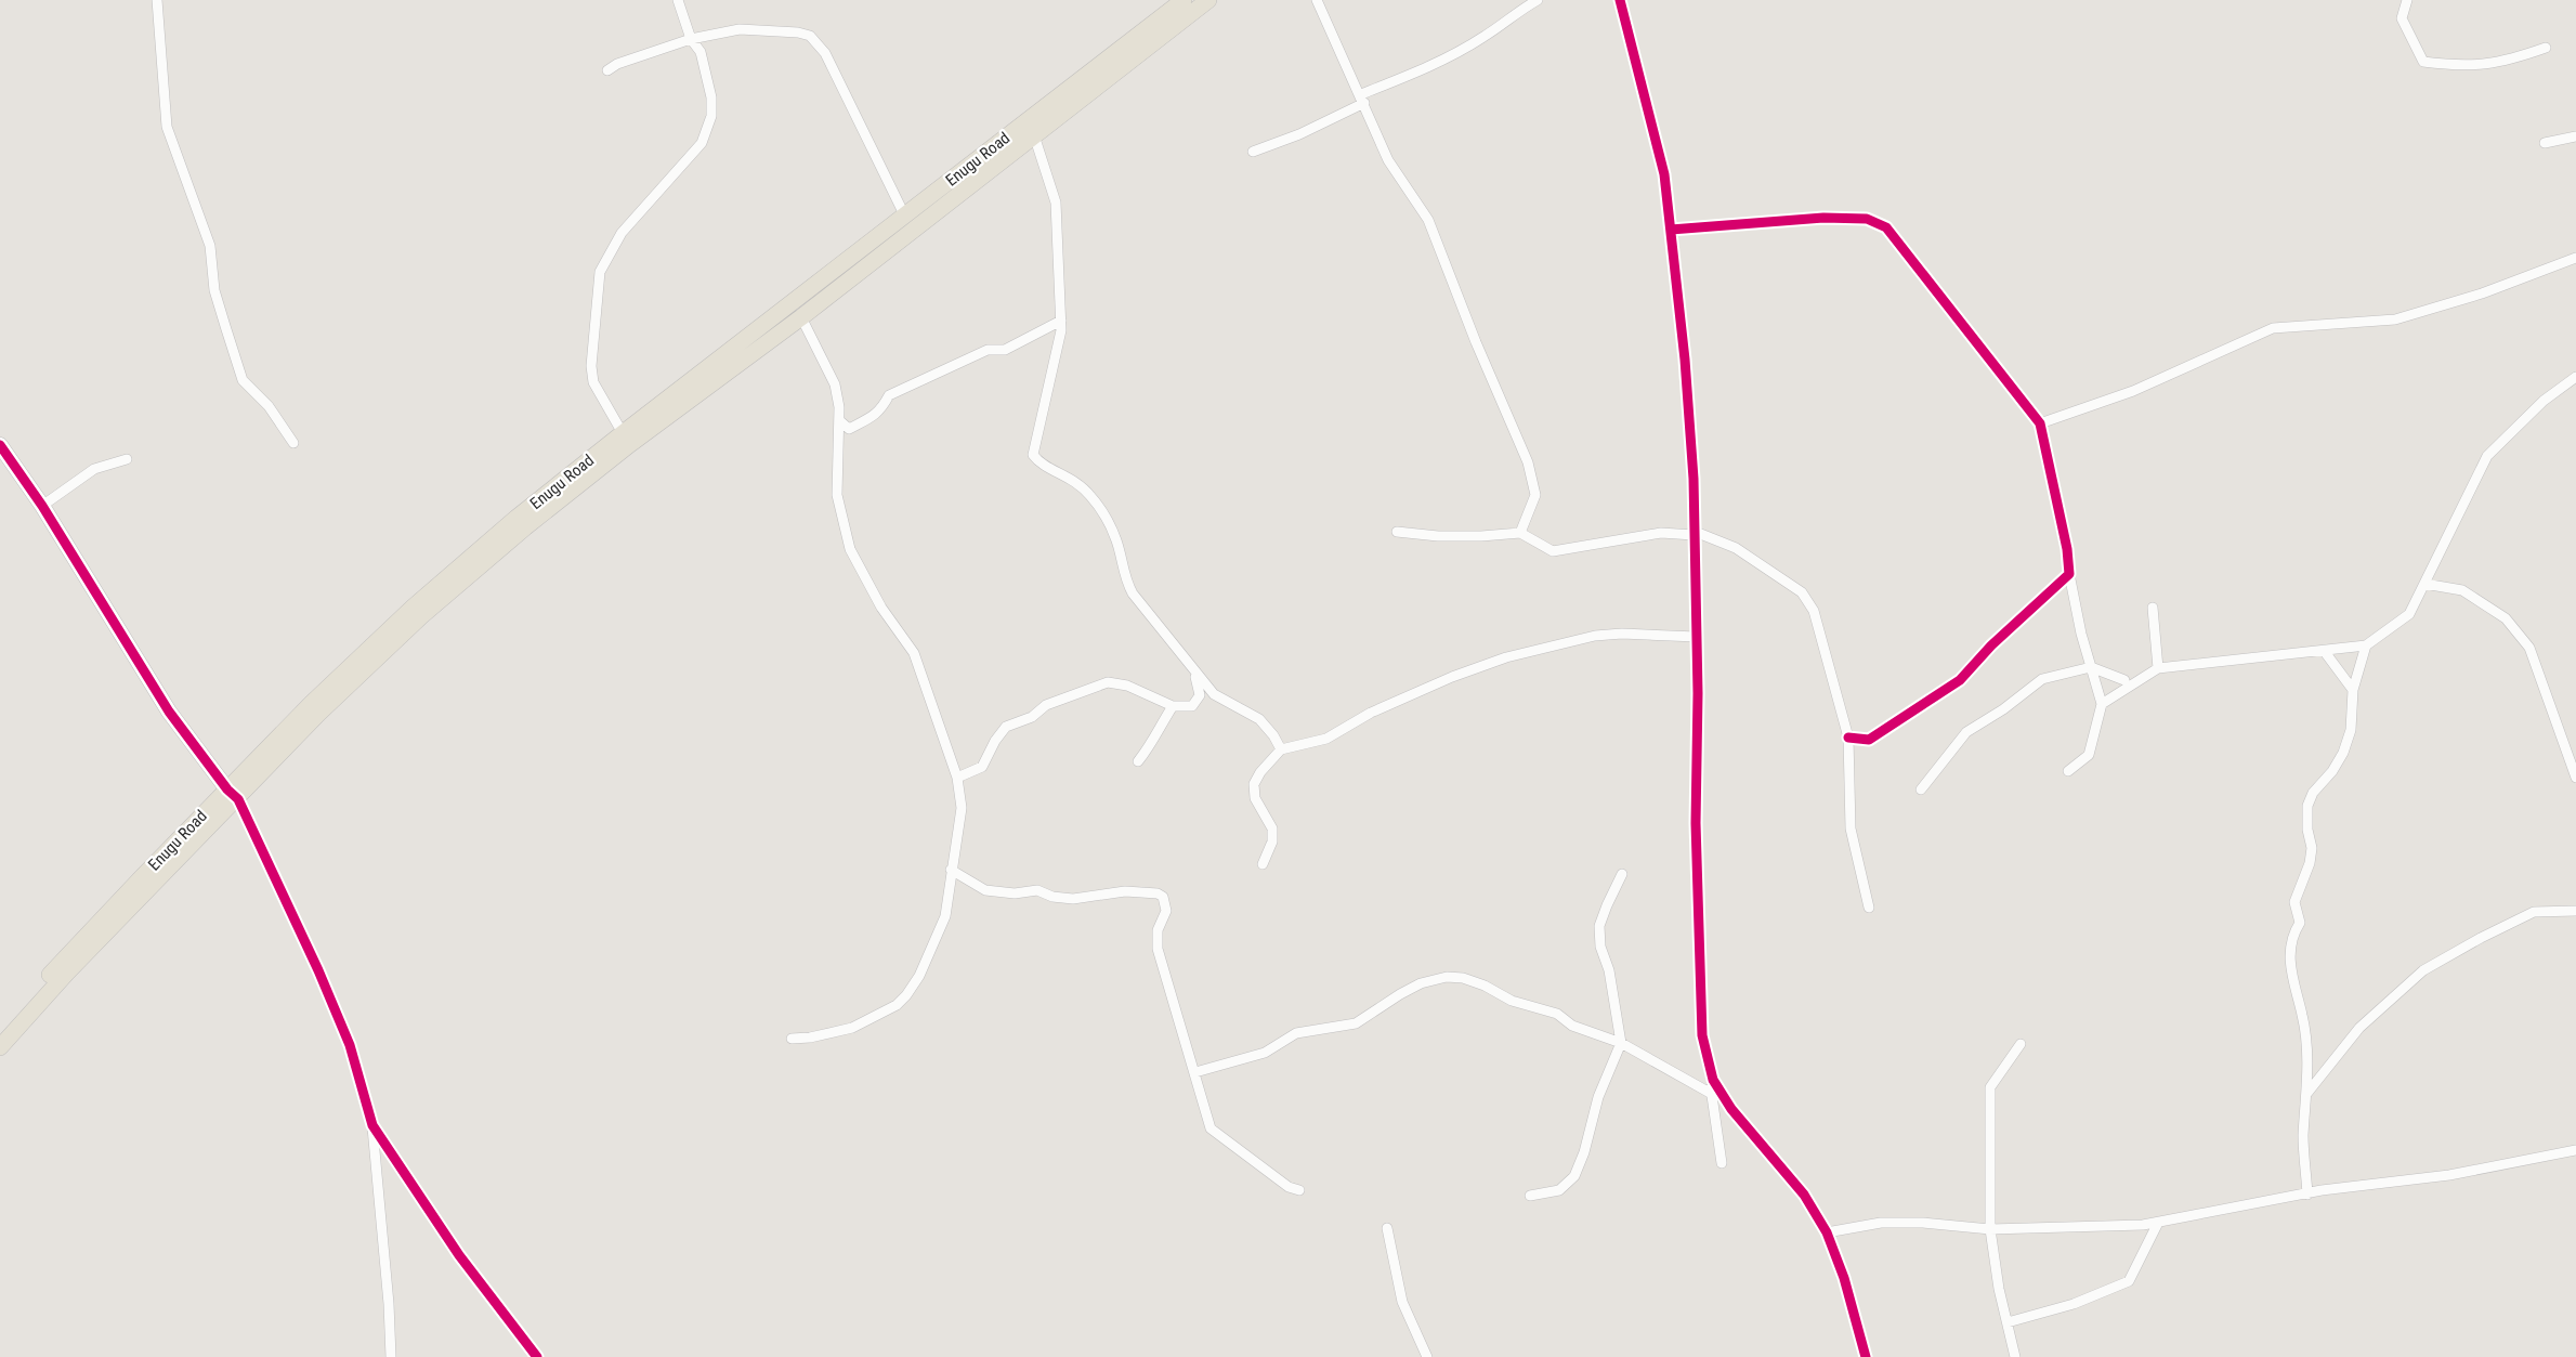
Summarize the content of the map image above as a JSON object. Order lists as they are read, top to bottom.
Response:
{
  "streets": {
    "main road": ["Enugu Road"]
  }
}
